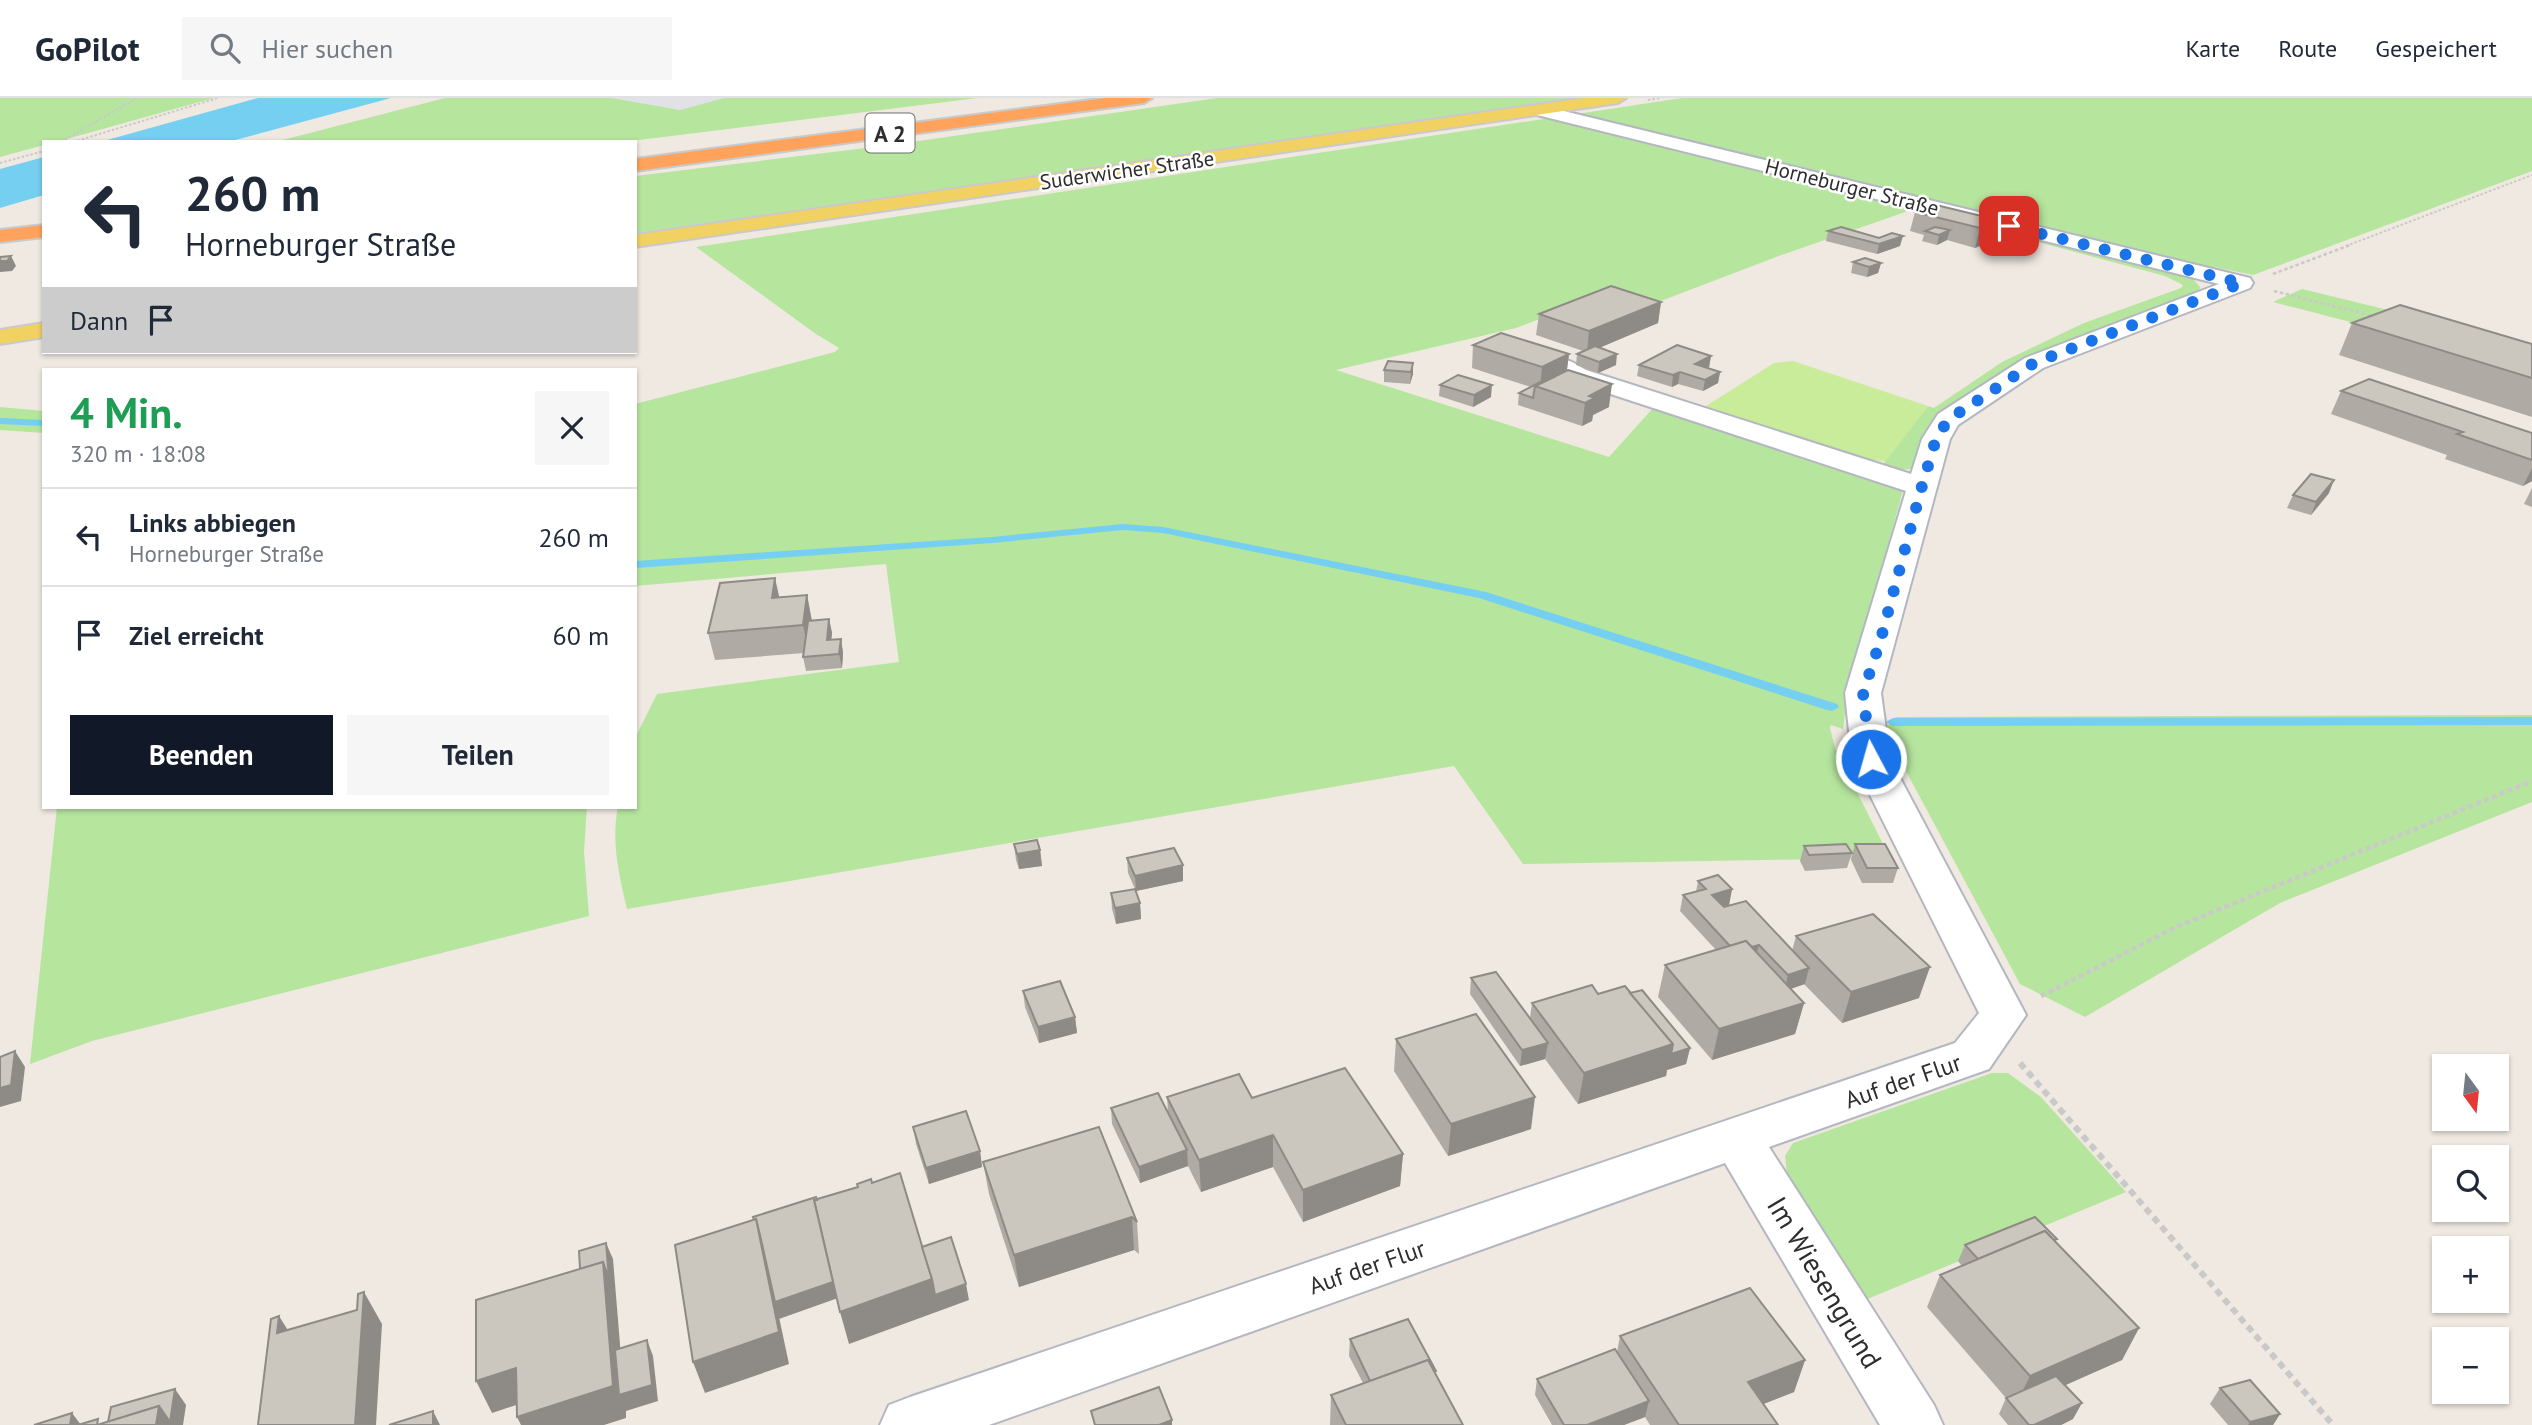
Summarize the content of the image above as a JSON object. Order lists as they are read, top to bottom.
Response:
{
  "streets": {
    "highway": ["A 2"],
    "main road": ["Suderwicher Straße"],
    "street": ["Horneburger Straße", "Auf der Flur", "Im Wiesengrund"]
  },
  "crossings": [
    ["Suderwicher Straße", "Horneburger Straße"],
    ["Auf der Flur", "Im Wiesengrund"]
  ],
  "north": "bottom",
  "page": {
    "header": "GoPilot",
    "search": "Hier suchen",
    "nav": ["Karte", "Route", "Gespeichert"],
    "turn": ["260 m", "Horneburger Straße"],
    "then": "Dann",
    "heading": ["4 Min.", "320 m · 18:08"],
    "list": [
      {
        "name": "Links abbiegen",
        "note": "Horneburger Straße",
        "value": "260 m"
      },
      {
        "name": "Ziel erreicht",
        "value": "60 m"
      }
    ],
    "buttons": ["Beenden", "Teilen"],
    "map_buttons": ["+", "−"]
  }
}
